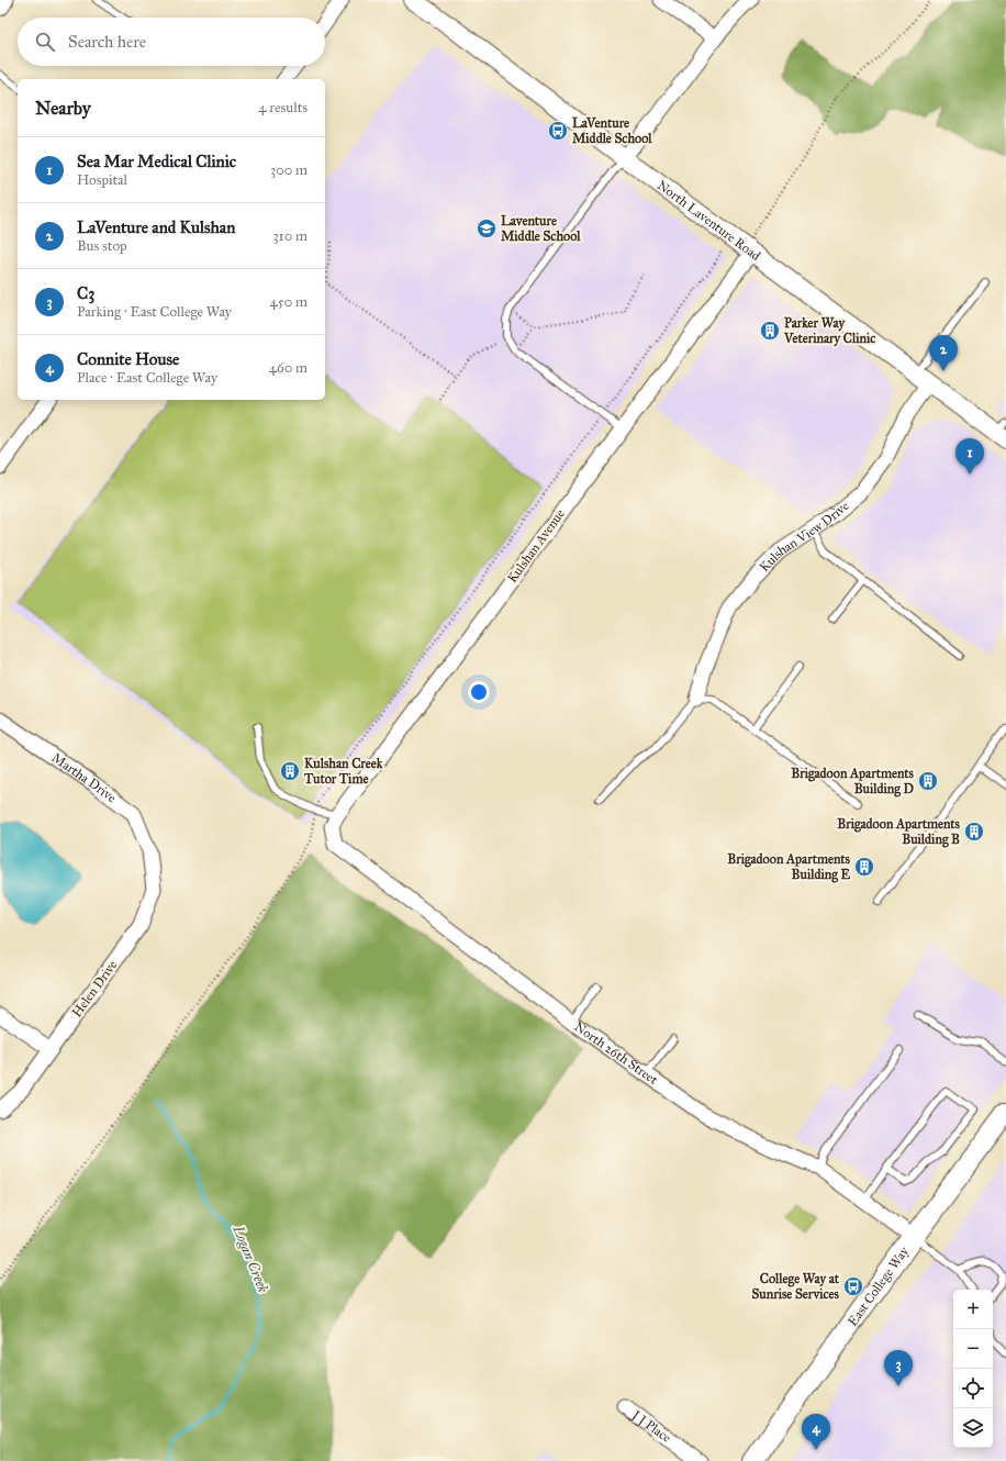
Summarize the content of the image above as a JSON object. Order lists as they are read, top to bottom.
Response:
{
  "streets": {
    "main road": ["East College Way"],
    "street": [
      "North Laventure Road",
      "Kulshan View Drive",
      "Kulshan Avenue",
      "Martha Drive",
      "Helen Drive",
      "North 26th Street",
      "J J Place"
    ]
  },
  "crossings": [
    ["North Laventure Road", "Kulshan View Drive"],
    ["North Laventure Road", "Kulshan Avenue"],
    ["Kulshan Avenue", "North 26th Street"],
    ["Martha Drive", "Helen Drive"],
    ["North 26th Street", "East College Way"]
  ],
  "water": ["Logan Creek"],
  "places": {
    "bus stop": ["LaVenture Middle School", "College Way at Sunrise Services"],
    "school or university": ["Laventure Middle School"],
    "building": [
      "Parker Way Veterinary Clinic",
      "Kulshan Creek Tutor Time",
      "Brigadoon Apartments Building D",
      "Brigadoon Apartments Building B",
      "Brigadoon Apartments Building E"
    ]
  },
  "page": {
    "search": "Search here",
    "heading": ["Nearby", "4 results"],
    "list": [
      {
        "mark": "1",
        "name": "Sea Mar Medical Clinic",
        "note": "Hospital",
        "value": "300 m"
      },
      {
        "mark": "2",
        "name": "LaVenture and Kulshan",
        "note": "Bus stop",
        "value": "310 m"
      },
      {
        "mark": "3",
        "name": "C3",
        "note": "Parking · East College Way",
        "value": "450 m"
      },
      {
        "mark": "4",
        "name": "Connite House",
        "note": "Place · East College Way",
        "value": "460 m"
      }
    ],
    "pins": [
      "2",
      "1",
      "3",
      "4"
    ],
    "map_buttons": ["+", "−"]
  }
}
